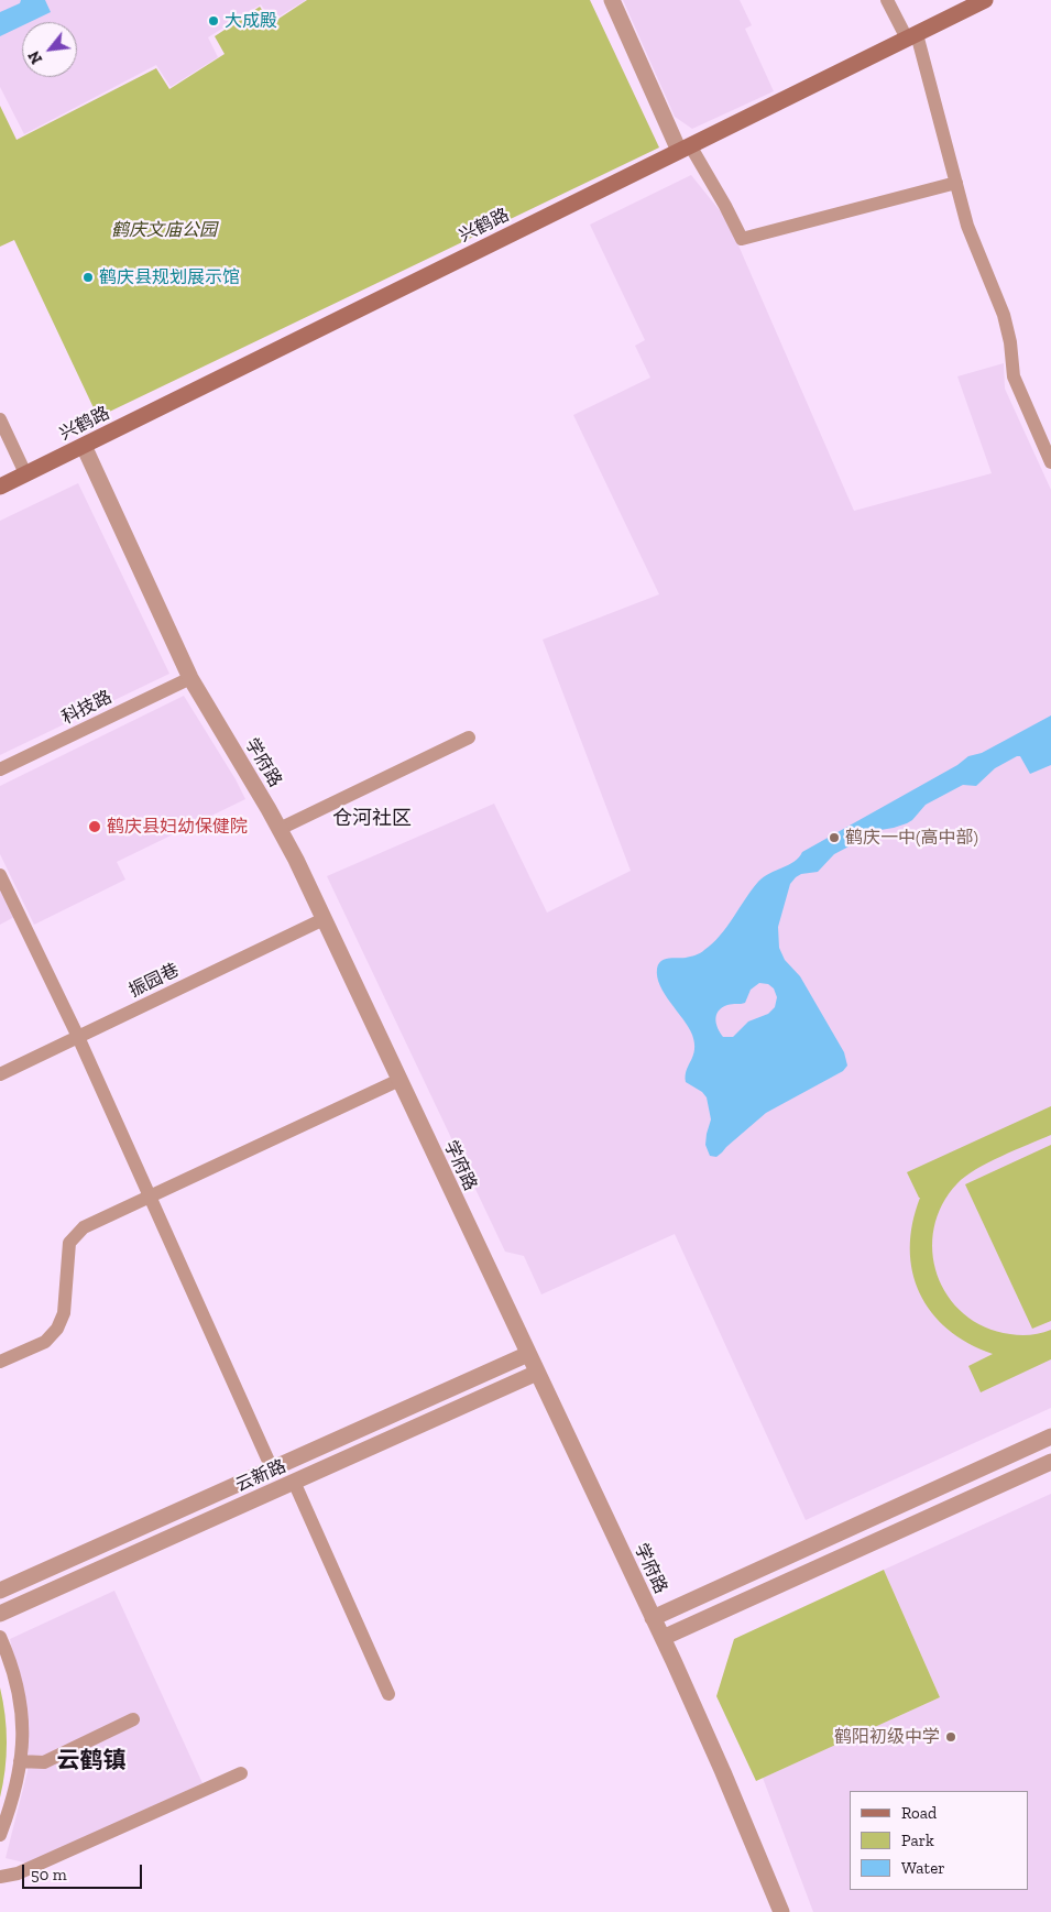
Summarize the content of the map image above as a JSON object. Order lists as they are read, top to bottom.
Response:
{
  "streets": {
    "main road": ["兴鹤路"],
    "street": [
      "科技路",
      "学府路",
      "振园巷",
      "云新路"
    ]
  },
  "crossings": [
    ["兴鹤路", "学府路"],
    ["科技路", "学府路"],
    ["学府路", "振园巷"],
    ["学府路", "云新路"]
  ],
  "districts": ["仓河社区", "云鹤镇"],
  "parks": ["鹤庆文庙公园"],
  "places": [
    "大成殿",
    "鹤庆县规划展示馆",
    "鹤庆县妇幼保健院",
    "鹤庆一中(高中部)",
    "鹤阳初级中学"
  ],
  "legend": ["Road", "Park", "Water"],
  "scale_bar": "50 m",
  "north": "bottom left"
}
